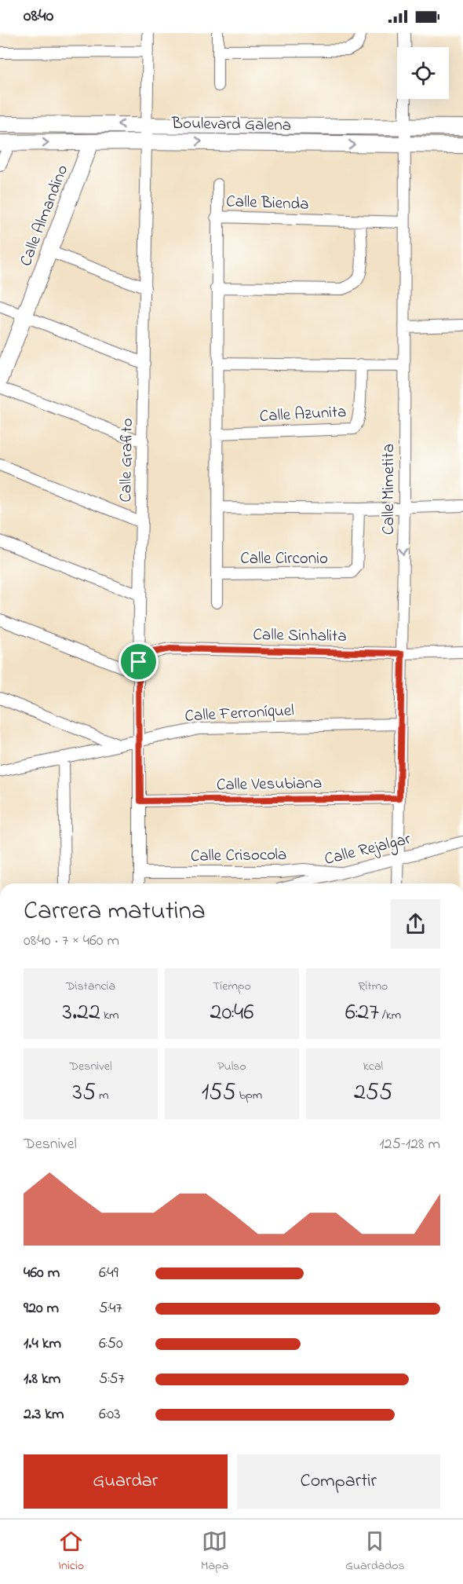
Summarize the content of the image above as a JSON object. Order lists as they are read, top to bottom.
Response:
{
  "streets": {
    "street": [
      "Boulevard Galena",
      "Calle Bienda",
      "Calle Almandino",
      "Calle Azunita",
      "Calle Grafito",
      "Calle Mimetita",
      "Calle Circonio",
      "Calle Sinhalita",
      "Calle Ferroníquel",
      "Calle Vesubiana",
      "Calle Rejalgar",
      "Calle Crisocola"
    ]
  },
  "crossings": [
    ["Boulevard Galena", "Calle Almandino"],
    ["Boulevard Galena", "Calle Grafito"],
    ["Boulevard Galena", "Calle Mimetita"],
    ["Calle Bienda", "Calle Mimetita"],
    ["Calle Azunita", "Calle Circonio"],
    ["Calle Grafito", "Calle Sinhalita"],
    ["Calle Grafito", "Calle Ferroníquel"],
    ["Calle Grafito", "Calle Vesubiana"],
    ["Calle Grafito", "Calle Crisocola"],
    ["Calle Mimetita", "Calle Sinhalita"],
    ["Calle Mimetita", "Calle Ferroníquel"],
    ["Calle Mimetita", "Calle Vesubiana"],
    ["Calle Mimetita", "Calle Rejalgar"],
    ["Calle Rejalgar", "Calle Crisocola"]
  ],
  "page": {
    "status": "08:40",
    "heading": ["Carrera matutina", "08:40 · 7 × 460 m"],
    "stats": [
      ["Distancia", "3.22 km"],
      ["Tiempo", "20:46"],
      ["Ritmo", "6:27 /km"],
      ["Desnivel", "35 m"],
      ["Pulso", "155 bpm"],
      ["kcal", "255"]
    ],
    "chart": ["Desnivel", "125–128 m"],
    "list": [
      {
        "name": "460 m",
        "note": "6:49"
      },
      {
        "name": "920 m",
        "note": "5:47"
      },
      {
        "name": "1.4 km",
        "note": "6:50"
      },
      {
        "name": "1.8 km",
        "note": "5:57"
      },
      {
        "name": "2.3 km",
        "note": "6:03"
      }
    ],
    "buttons": ["Guardar", "Compartir"],
    "tabs": ["Inicio", "Mapa", "Guardados"]
  }
}
